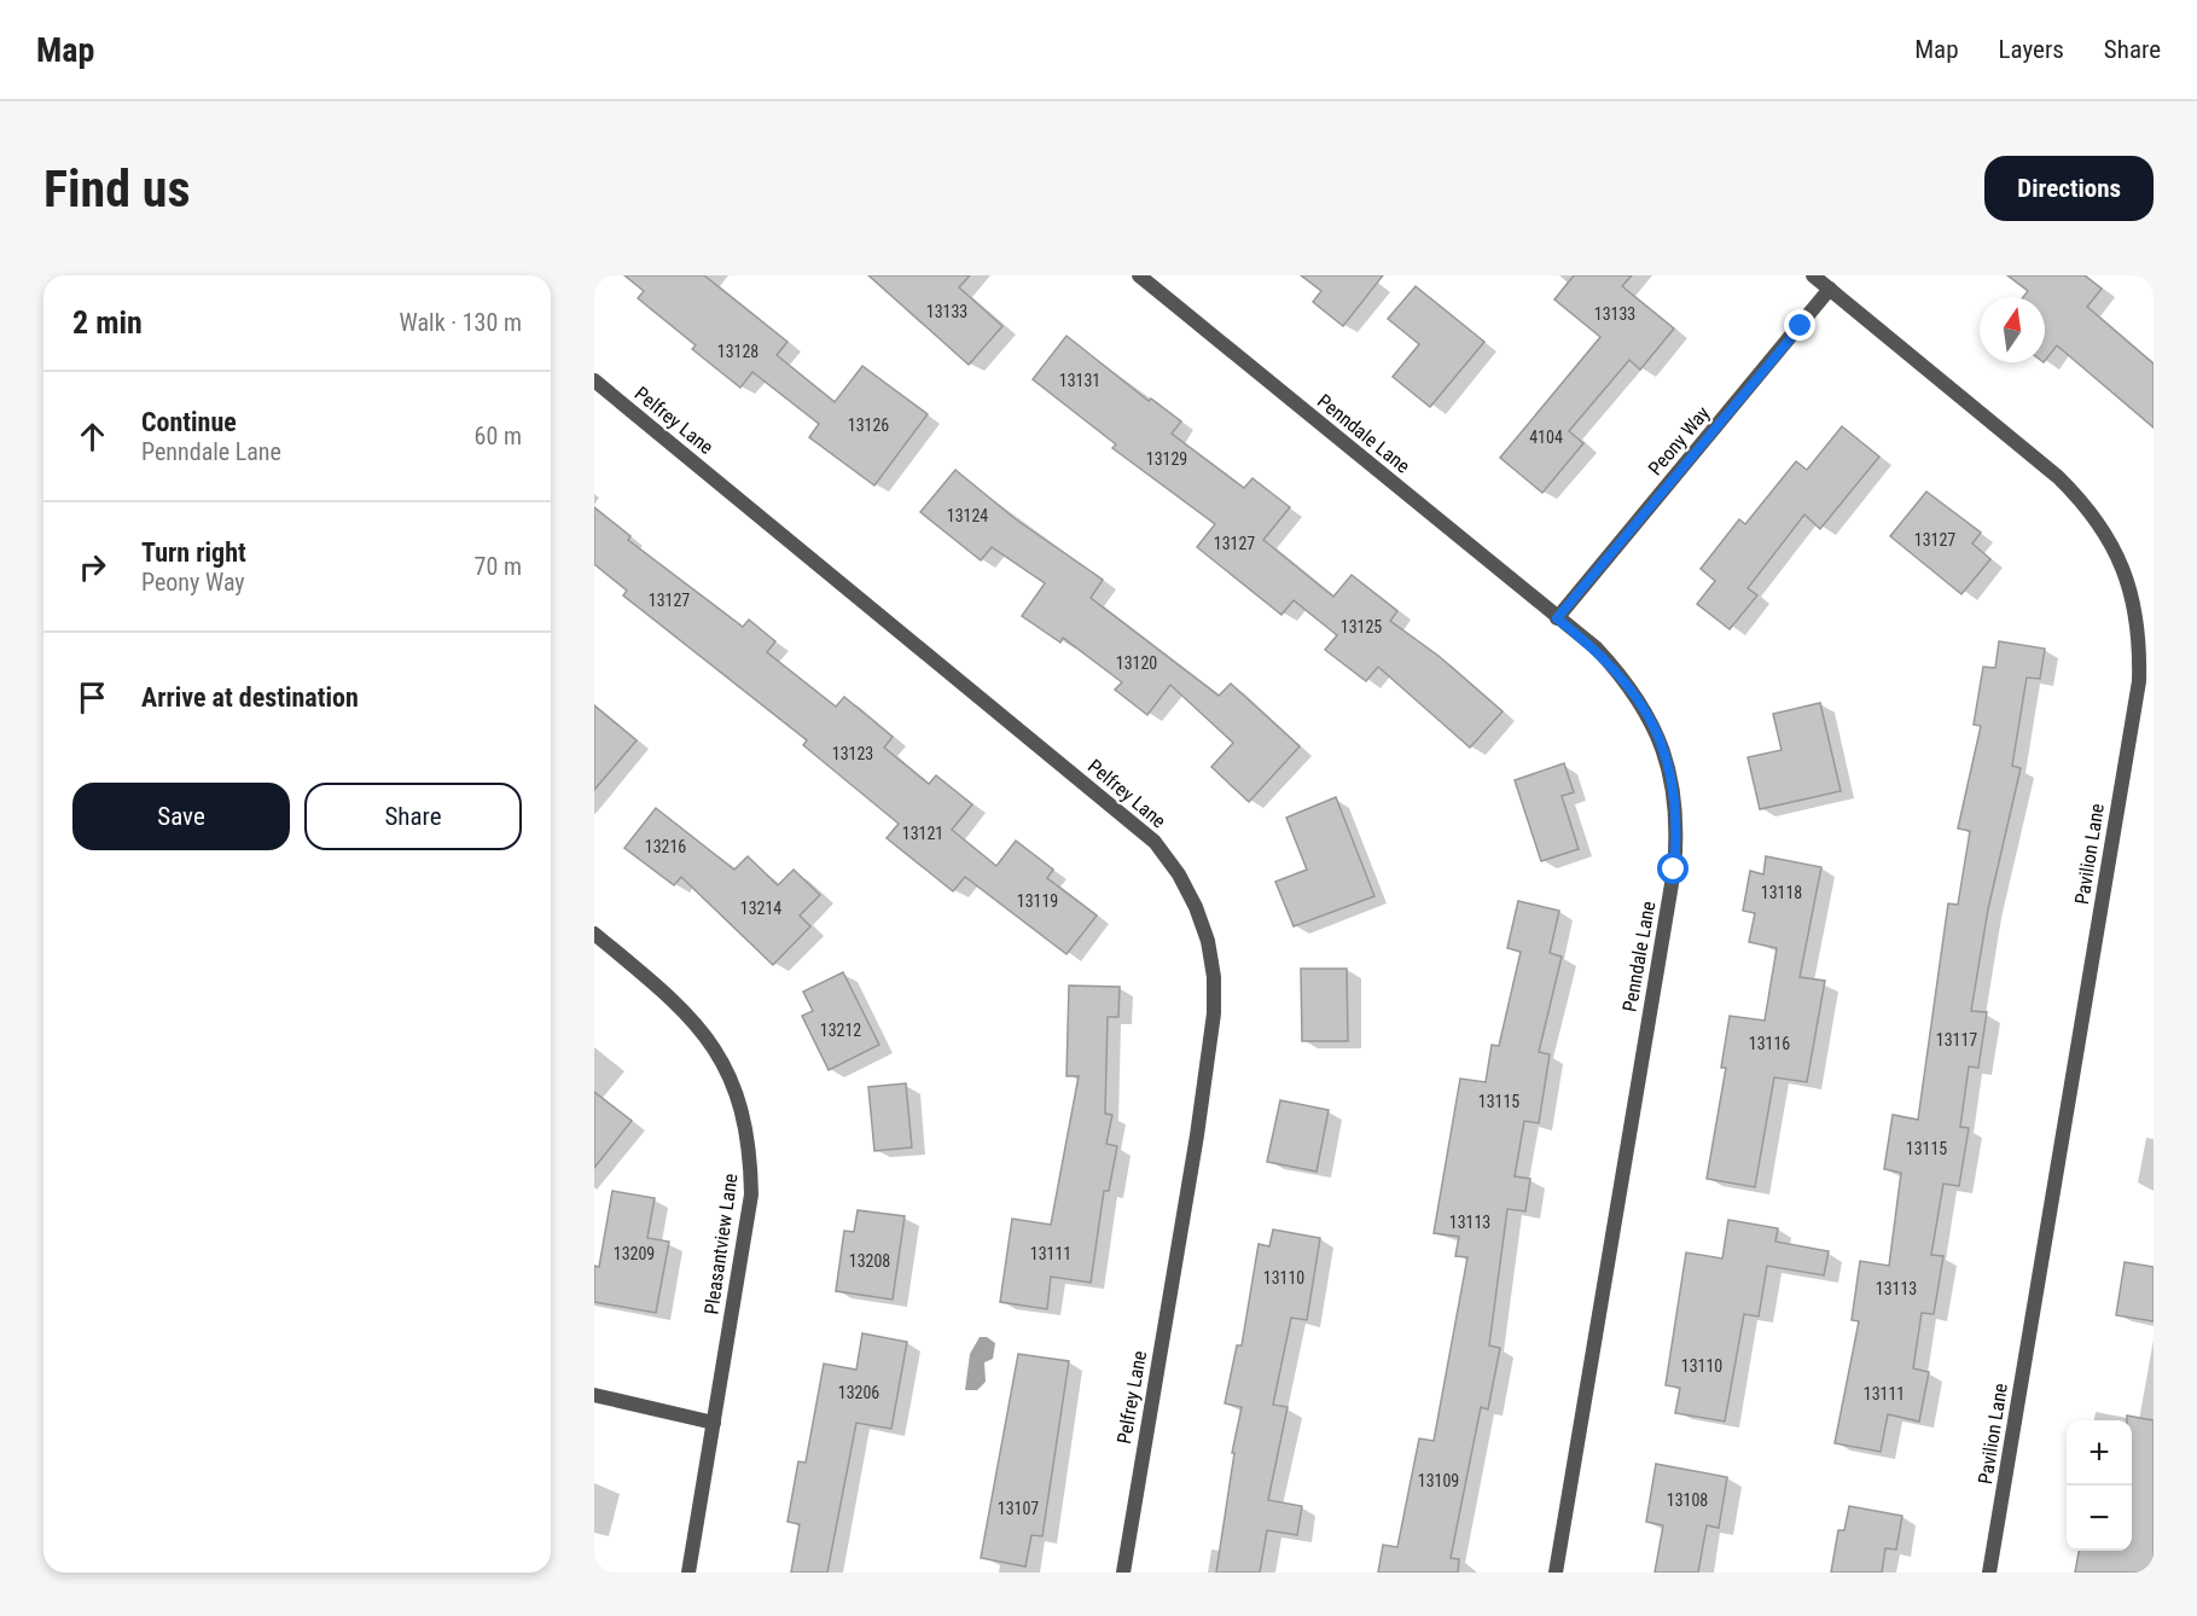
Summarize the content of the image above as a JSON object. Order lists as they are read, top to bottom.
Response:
{
  "streets": {
    "street": [
      "Pelfrey Lane",
      "Penndale Lane",
      "Peony Way",
      "Pavilion Lane",
      "Pleasantview Lane"
    ]
  },
  "crossings": [
    ["Penndale Lane", "Peony Way"],
    ["Peony Way", "Pavilion Lane"]
  ],
  "house_numbers": [
    "13133",
    "13133",
    "13128",
    "13131",
    "13126",
    "4104",
    "13129",
    "13124",
    "13127",
    "13127",
    "13127",
    "13125",
    "13120",
    "13123",
    "13121",
    "13216",
    "13118",
    "13119",
    "13214",
    "13212",
    "13117",
    "13116",
    "13115",
    "13115",
    "13113",
    "13209",
    "13111",
    "13208",
    "13110",
    "13113",
    "13110",
    "13206",
    "13111",
    "13109",
    "13108",
    "13107"
  ],
  "north": "top",
  "page": {
    "header": "Map",
    "nav": ["Map", "Layers", "Share"],
    "buttons": [
      "Directions",
      ["Save", "Share"]
    ],
    "title": "Find us",
    "heading": ["2 min", "Walk · 130 m"],
    "list": [
      ["Continue", "Penndale Lane", "60 m"],
      ["Turn right", "Peony Way", "70 m"],
      "Arrive at destination"
    ],
    "map_buttons": ["+", "−"]
  }
}
